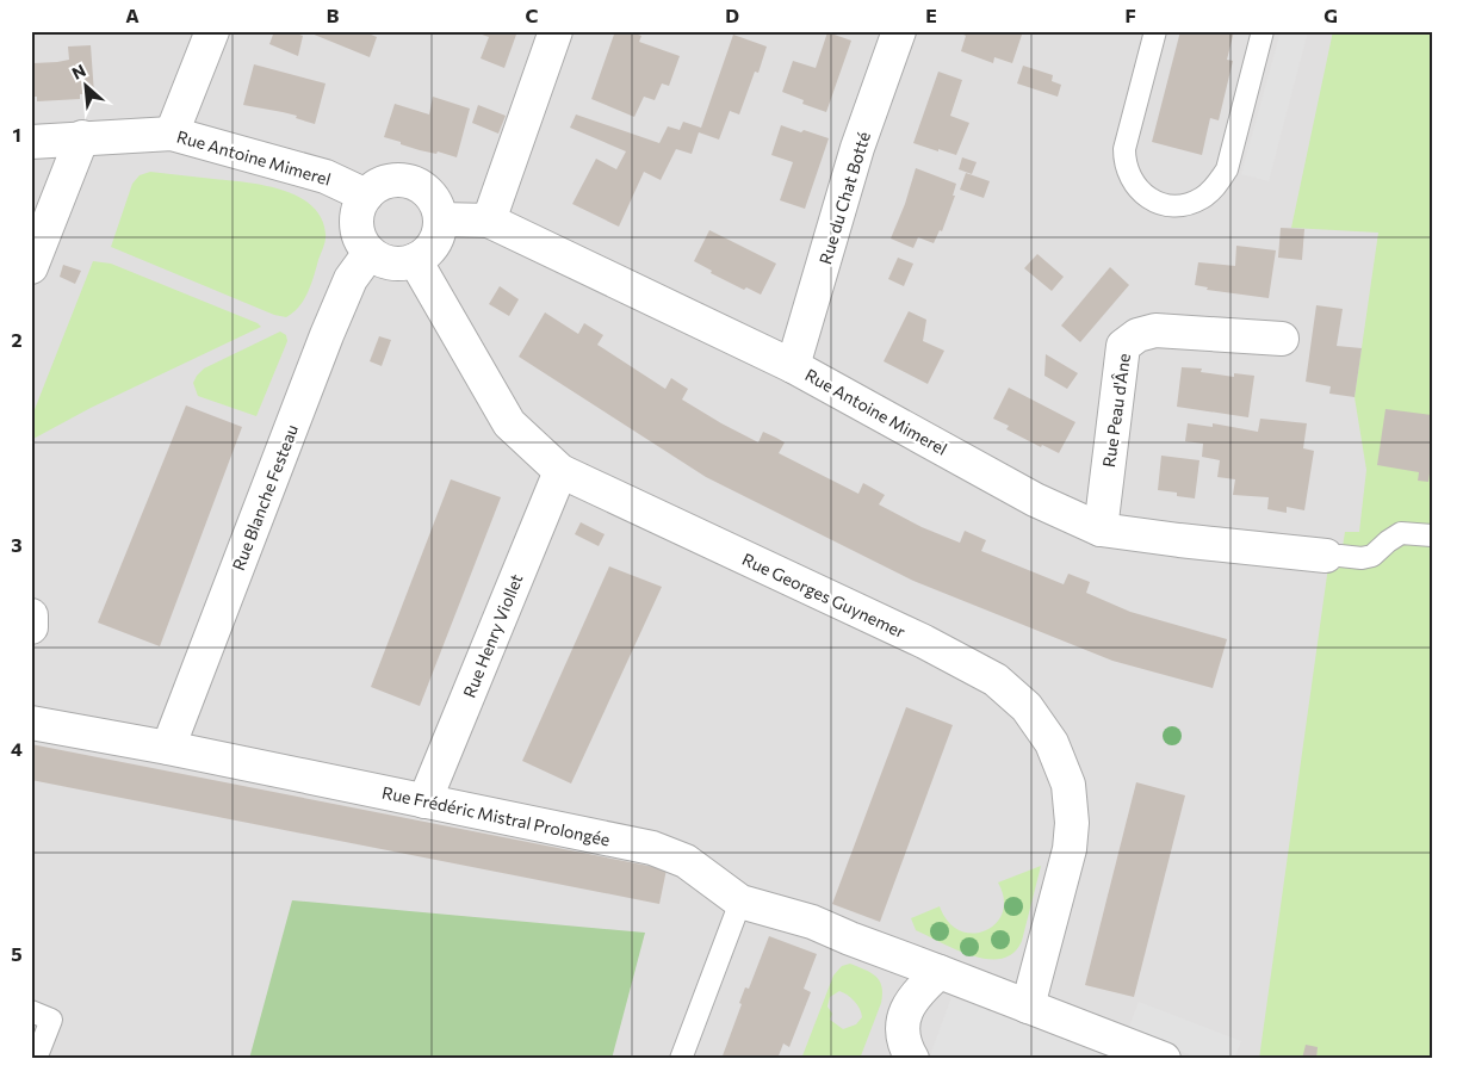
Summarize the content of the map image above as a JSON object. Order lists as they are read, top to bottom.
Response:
{
  "streets": {
    "street": [
      "Rue Antoine Mimerel",
      "Rue du Chat Botté",
      "Rue Peau d'Âne",
      "Rue Blanche Festeau",
      "Rue Georges Guynemer",
      "Rue Henry Viollet",
      "Rue Frédéric Mistral Prolongée"
    ]
  },
  "crossings": [
    ["Rue Antoine Mimerel", "Rue du Chat Botté"],
    ["Rue Antoine Mimerel", "Rue Peau d'Âne"],
    ["Rue Antoine Mimerel", "Rue Blanche Festeau"],
    ["Rue Antoine Mimerel", "Rue Georges Guynemer"],
    ["Rue Blanche Festeau", "Rue Georges Guynemer"],
    ["Rue Blanche Festeau", "Rue Frédéric Mistral Prolongée"],
    ["Rue Georges Guynemer", "Rue Henry Viollet"],
    ["Rue Georges Guynemer", "Rue Frédéric Mistral Prolongée"],
    ["Rue Henry Viollet", "Rue Frédéric Mistral Prolongée"]
  ],
  "north": "top left",
  "grid": {
    "columns": [
      "A",
      "B",
      "C",
      "D",
      "E",
      "F",
      "G"
    ],
    "rows": [
      "1",
      "2",
      "3",
      "4",
      "5"
    ]
  }
}
